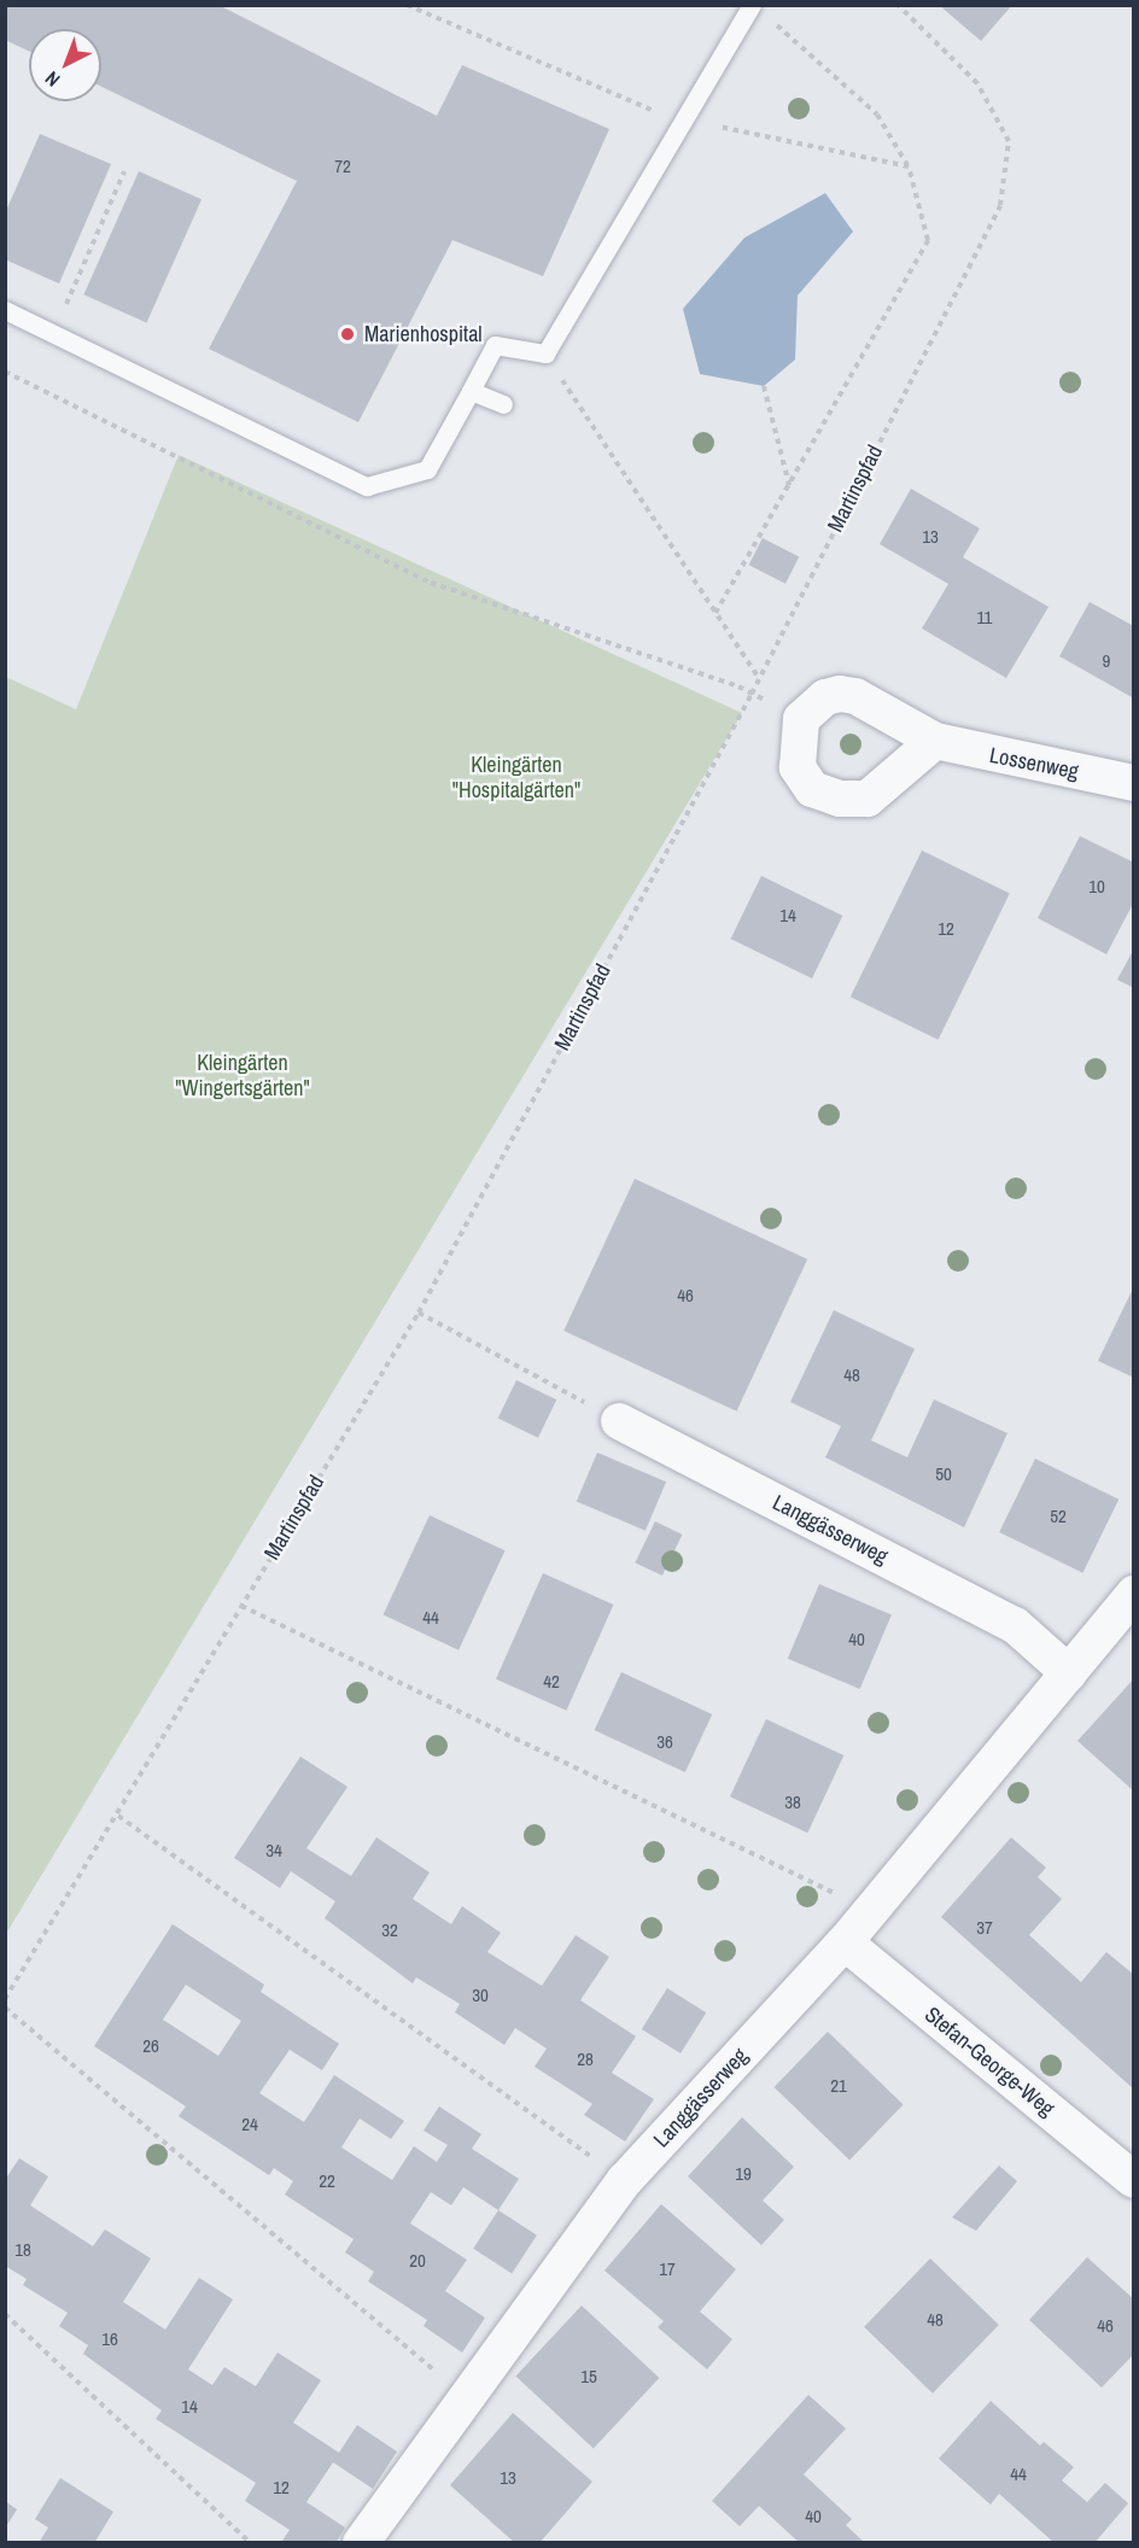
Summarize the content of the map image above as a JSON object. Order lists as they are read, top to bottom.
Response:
{
  "streets": {
    "street": ["Lossenweg", "Langgässerweg", "Stefan-George-Weg"],
    "path": ["Martinspfad"]
  },
  "crossings": [
    ["Langgässerweg", "Stefan-George-Weg"]
  ],
  "parks": ["Kleingärten \"Hospitalgärten\"", "Kleingärten \"Wingertsgärten\""],
  "places": ["Marienhospital"],
  "house_numbers": [
    "72",
    "13",
    "11",
    "9",
    "10",
    "14",
    "12",
    "46",
    "48",
    "50",
    "52",
    "44",
    "40",
    "42",
    "36",
    "38",
    "34",
    "37",
    "32",
    "30",
    "26",
    "28",
    "21",
    "24",
    "19",
    "22",
    "18",
    "20",
    "17",
    "48",
    "46",
    "16",
    "15",
    "14",
    "44",
    "13",
    "12",
    "40"
  ],
  "north": "bottom left"
}
